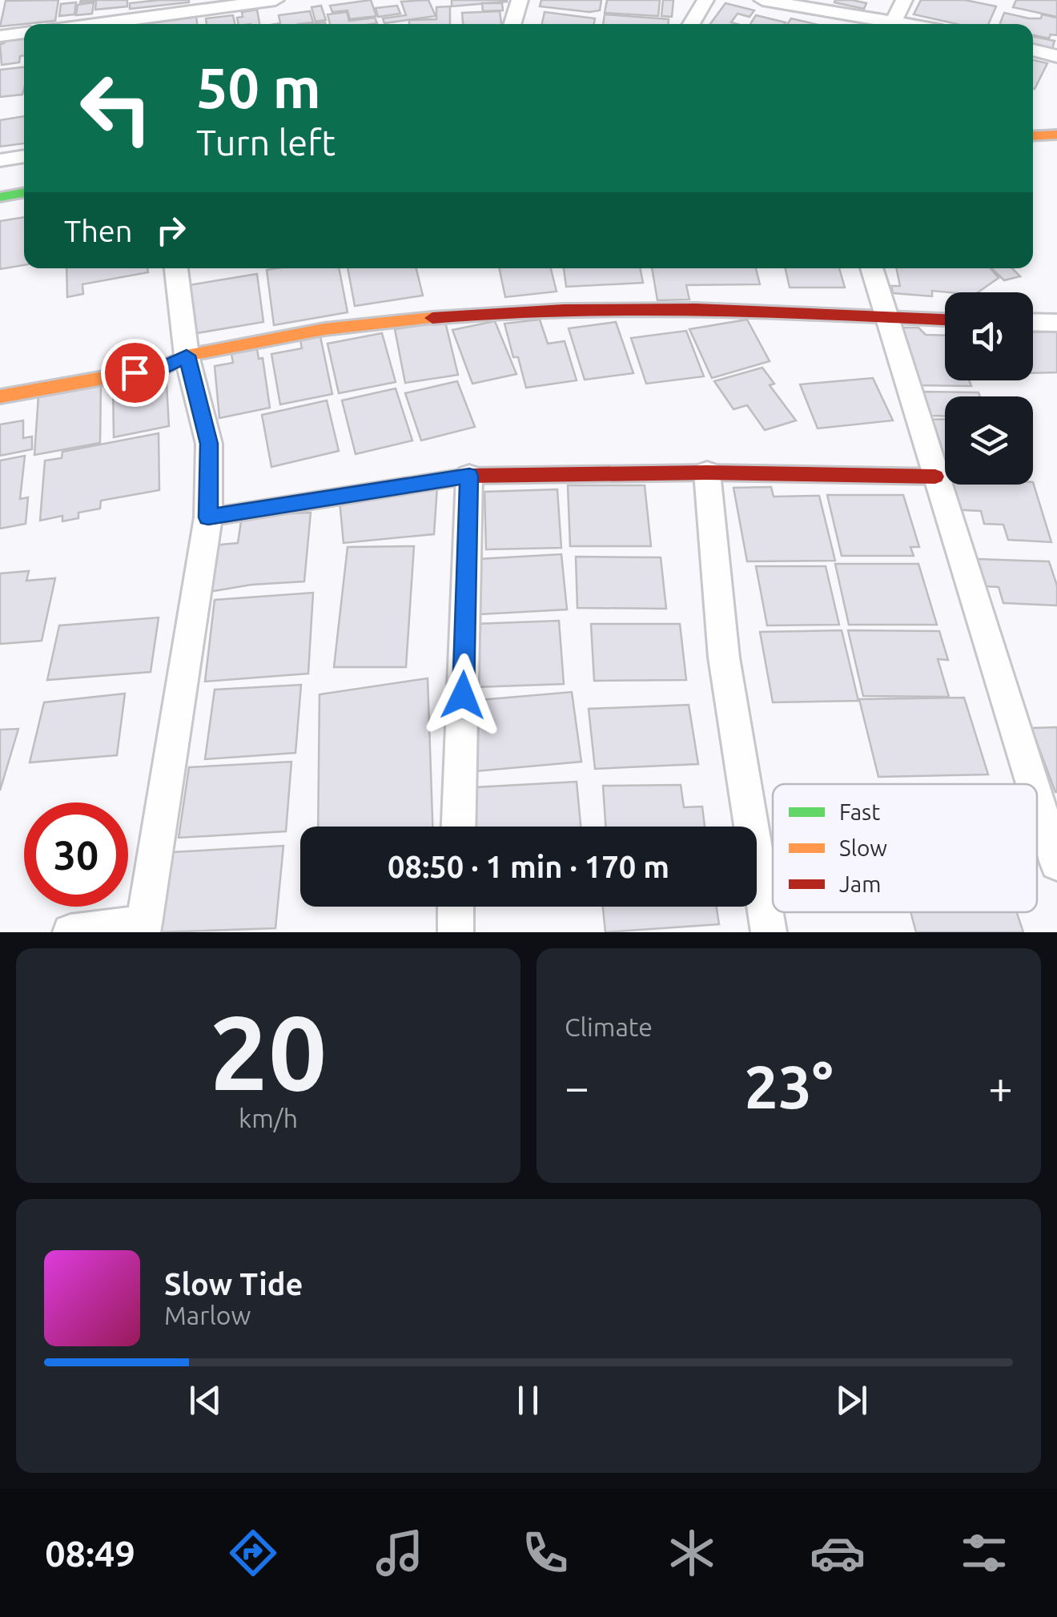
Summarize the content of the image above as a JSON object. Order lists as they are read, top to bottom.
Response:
{
  "legend": ["Fast", "Slow", "Jam"],
  "page": {
    "turn": ["50 m", "Turn left"],
    "then": "Then",
    "limit": "30",
    "trip": "08:50 · 1 min · 170 m",
    "tile": [
      ["20", "km/h"],
      "Climate"
    ],
    "heat": ["−", "23°", "+"],
    "song": ["Slow Tide", "Marlow"],
    "tabs": "08:49"
  }
}
